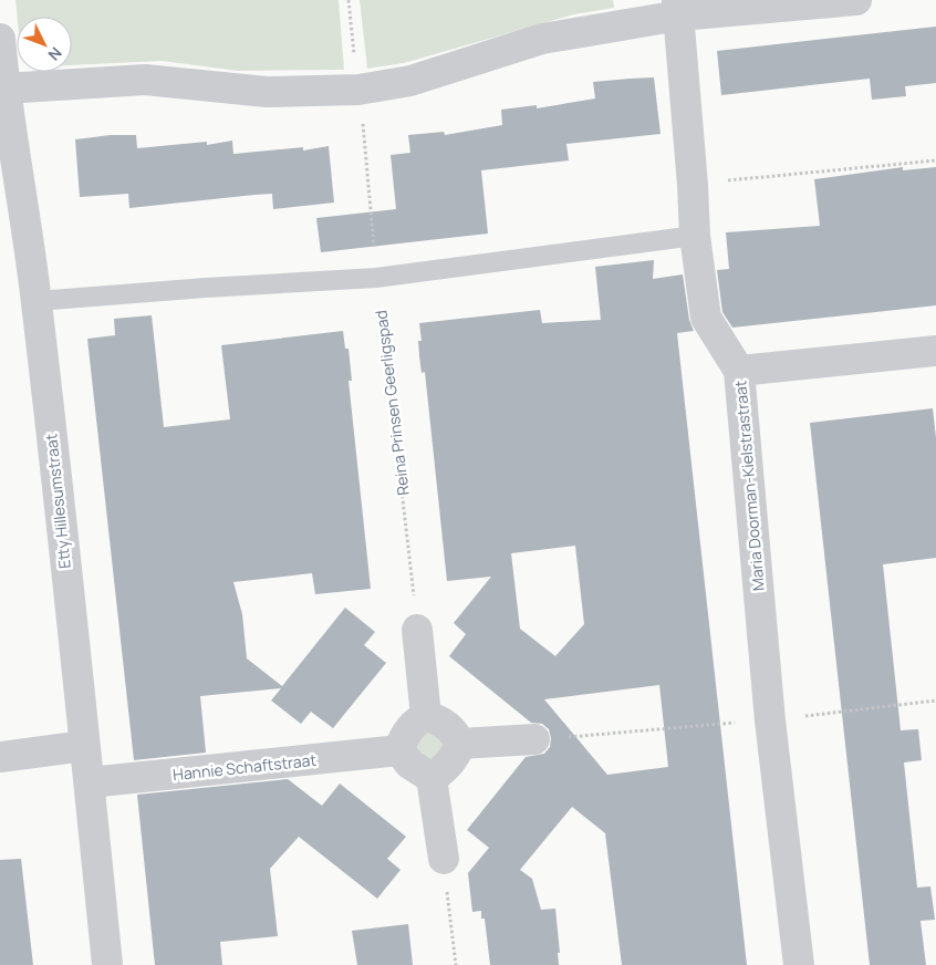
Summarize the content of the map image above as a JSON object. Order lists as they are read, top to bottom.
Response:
{
  "streets": {
    "street": ["Maria Doorman-Kielstrastraat", "Etty Hillesumstraat", "Hannie Schaftstraat"],
    "path": ["Reina Prinsen Geerligspad"]
  },
  "crossings": [
    ["Etty Hillesumstraat", "Hannie Schaftstraat"]
  ],
  "north": "bottom right"
}
